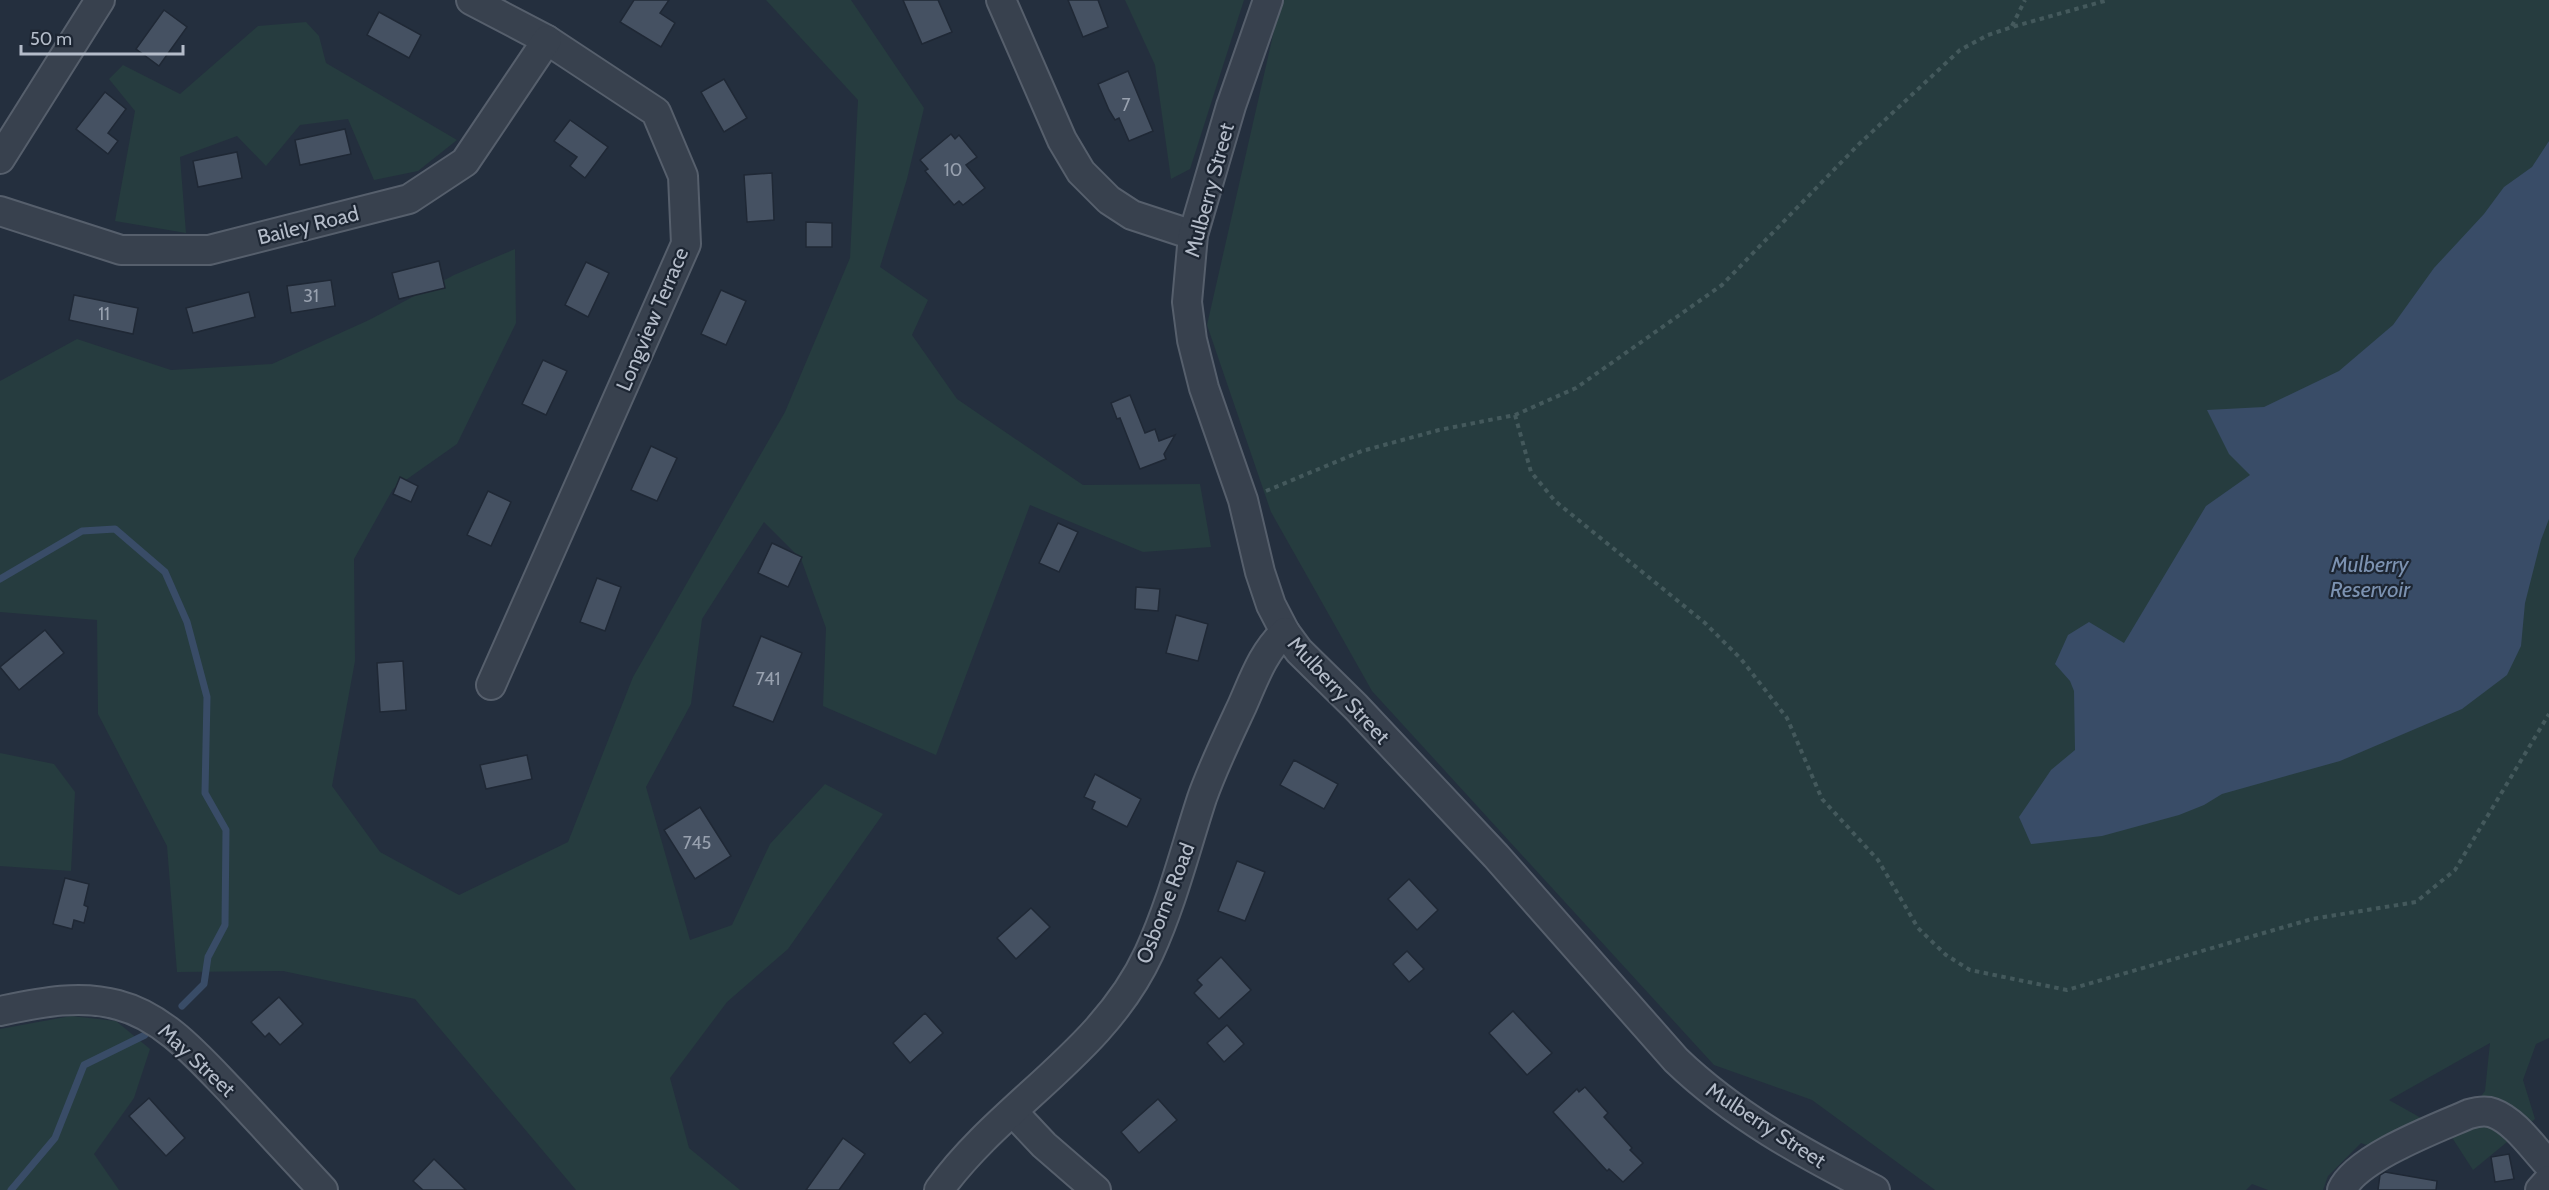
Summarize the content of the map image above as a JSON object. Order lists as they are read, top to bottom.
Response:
{
  "streets": {
    "street": [
      "Mulberry Street",
      "Bailey Road",
      "Longview Terrace",
      "Osborne Road",
      "May Street"
    ]
  },
  "crossings": [
    ["Mulberry Street", "Osborne Road"],
    ["Bailey Road", "Longview Terrace"]
  ],
  "water": ["Mulberry Reservoir"],
  "house_numbers": [
    "7",
    "10",
    "31",
    "11",
    "741",
    "745"
  ],
  "scale_bar": "50 m"
}
